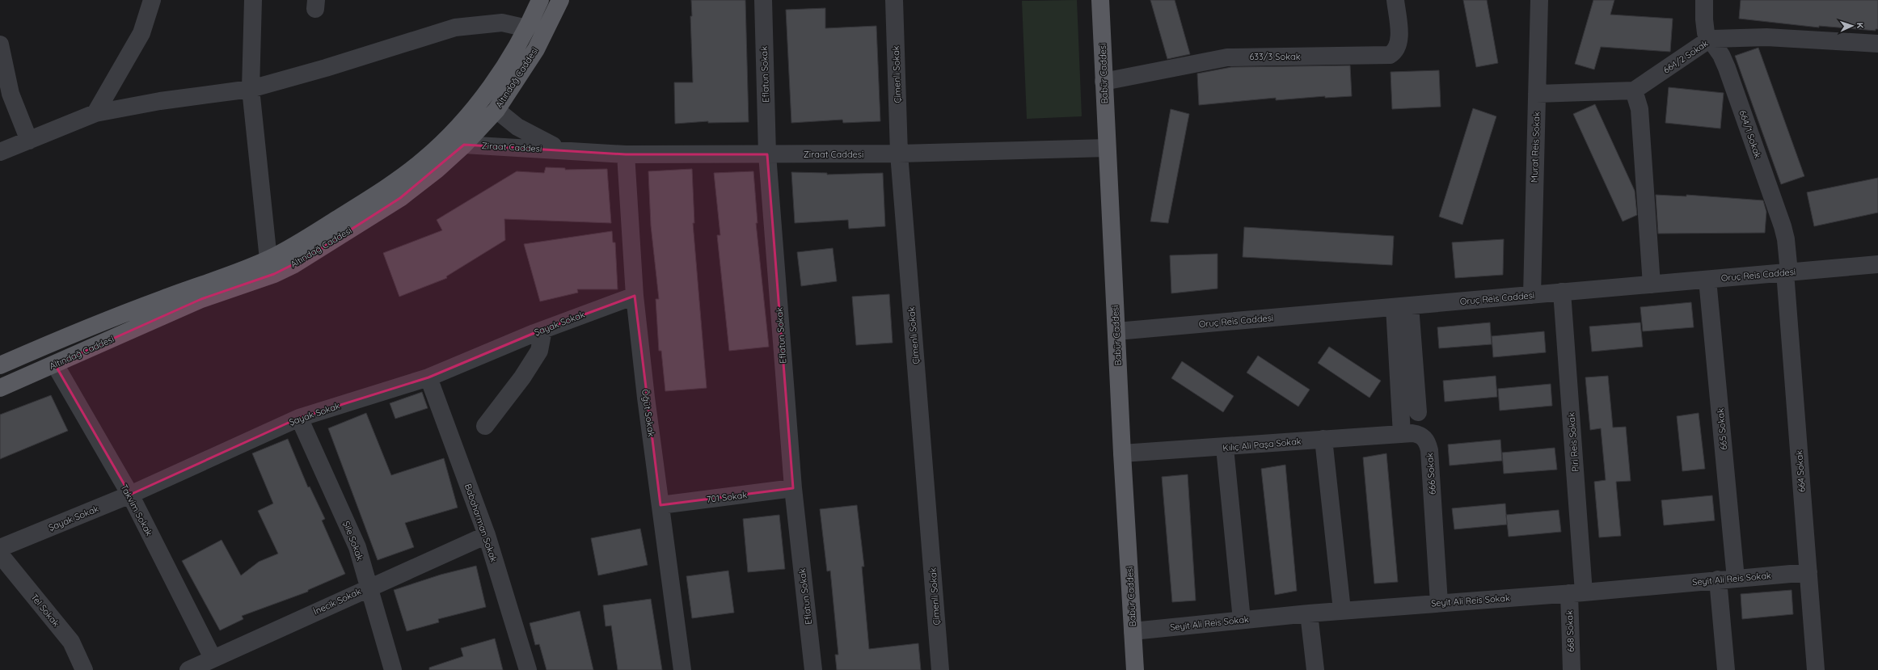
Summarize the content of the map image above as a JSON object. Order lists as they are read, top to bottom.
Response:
{
  "streets": {
    "main road": ["Babür Caddesi", "Altındağ Caddesi"],
    "street": [
      "633/3 Sokak",
      "664/2 Sokak",
      "Eflatun Sokak",
      "Çimenli Sokak",
      "664/1 Sokak",
      "Ziraat Caddesi",
      "Murat Reis Sokak",
      "Oruç Reis Caddesi",
      "Şayak Sokak",
      "Öğüt Sokak",
      "665 Sokak",
      "Piri Reis Sokak",
      "Kılıç Ali Paşa Sokak",
      "664 Sokak",
      "666 Sokak",
      "701 Sokak",
      "Takvim Sokak",
      "Babaharman Sokak",
      "Şile Sokak",
      "Seyit Ali Reis Sokak",
      "İnecik Sokak",
      "Tel Sokak",
      "668 Sokak"
    ]
  },
  "crossings": [
    ["633/3 Sokak", "Babür Caddesi"],
    ["664/2 Sokak", "664/1 Sokak"],
    ["Babür Caddesi", "Ziraat Caddesi"],
    ["Babür Caddesi", "Oruç Reis Caddesi"],
    ["Babür Caddesi", "Kılıç Ali Paşa Sokak"],
    ["Babür Caddesi", "Seyit Ali Reis Sokak"],
    ["Eflatun Sokak", "Ziraat Caddesi"],
    ["Eflatun Sokak", "701 Sokak"],
    ["Çimenli Sokak", "Ziraat Caddesi"],
    ["Altındağ Caddesi", "Ziraat Caddesi"],
    ["Altındağ Caddesi", "Takvim Sokak"],
    ["664/1 Sokak", "Oruç Reis Caddesi"],
    ["664/1 Sokak", "664 Sokak"],
    ["Ziraat Caddesi", "Öğüt Sokak"],
    ["Murat Reis Sokak", "Oruç Reis Caddesi"],
    ["Oruç Reis Caddesi", "665 Sokak"],
    ["Oruç Reis Caddesi", "Piri Reis Sokak"],
    ["Oruç Reis Caddesi", "664 Sokak"],
    ["Şayak Sokak", "Öğüt Sokak"],
    ["Şayak Sokak", "Takvim Sokak"],
    ["Şayak Sokak", "Babaharman Sokak"],
    ["Şayak Sokak", "Şile Sokak"],
    ["Öğüt Sokak", "701 Sokak"],
    ["665 Sokak", "Seyit Ali Reis Sokak"],
    ["Piri Reis Sokak", "Seyit Ali Reis Sokak"],
    ["Piri Reis Sokak", "668 Sokak"],
    ["Kılıç Ali Paşa Sokak", "666 Sokak"],
    ["664 Sokak", "Seyit Ali Reis Sokak"],
    ["666 Sokak", "Seyit Ali Reis Sokak"],
    ["Takvim Sokak", "İnecik Sokak"],
    ["Babaharman Sokak", "İnecik Sokak"],
    ["Şile Sokak", "İnecik Sokak"],
    ["Seyit Ali Reis Sokak", "668 Sokak"]
  ],
  "north": "right"
}
